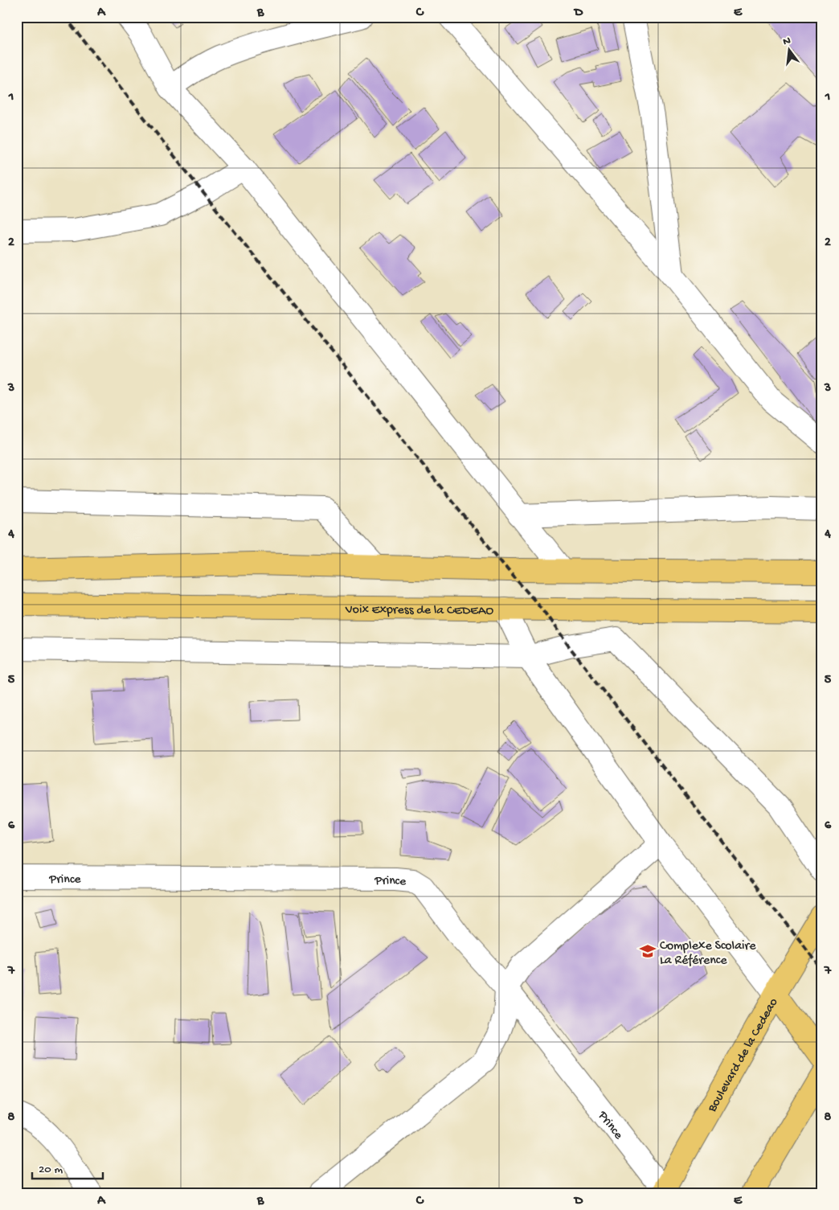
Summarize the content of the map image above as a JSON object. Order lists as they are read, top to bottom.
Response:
{
  "streets": {
    "main road": ["Voix Express de la CEDEAO", "Boulevard de la Cedeao"],
    "street": ["Prince"]
  },
  "crossings": [
    ["Prince", "Boulevard de la Cedeao"]
  ],
  "places": {
    "school or university": ["Complexe Scolaire La Référence"]
  },
  "scale_bar": "20 m",
  "north": "top",
  "grid": {
    "columns": [
      "A",
      "B",
      "C",
      "D",
      "E"
    ],
    "rows": [
      "1",
      "2",
      "3",
      "4",
      "5",
      "6",
      "7",
      "8"
    ]
  }
}
